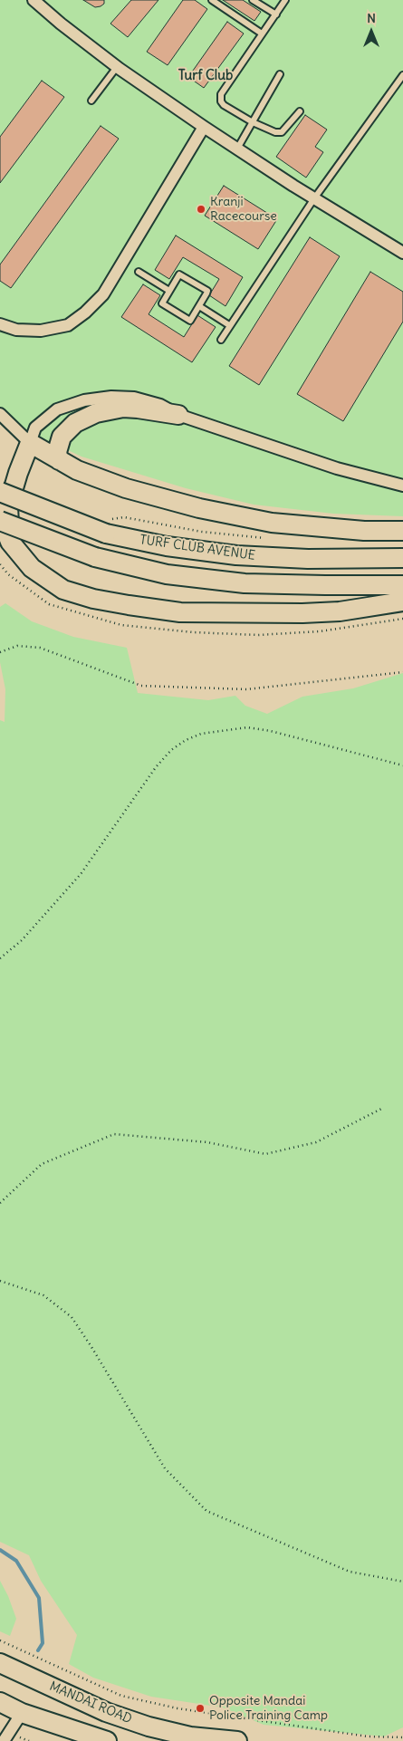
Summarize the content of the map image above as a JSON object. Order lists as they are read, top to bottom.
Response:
{
  "streets": {
    "main road": ["TURF CLUB AVENUE", "MANDAI ROAD"]
  },
  "districts": ["Turf Club"],
  "places": ["Kranji Racecourse", "Opposite Mandai Police Training Camp"],
  "north": "top"
}
